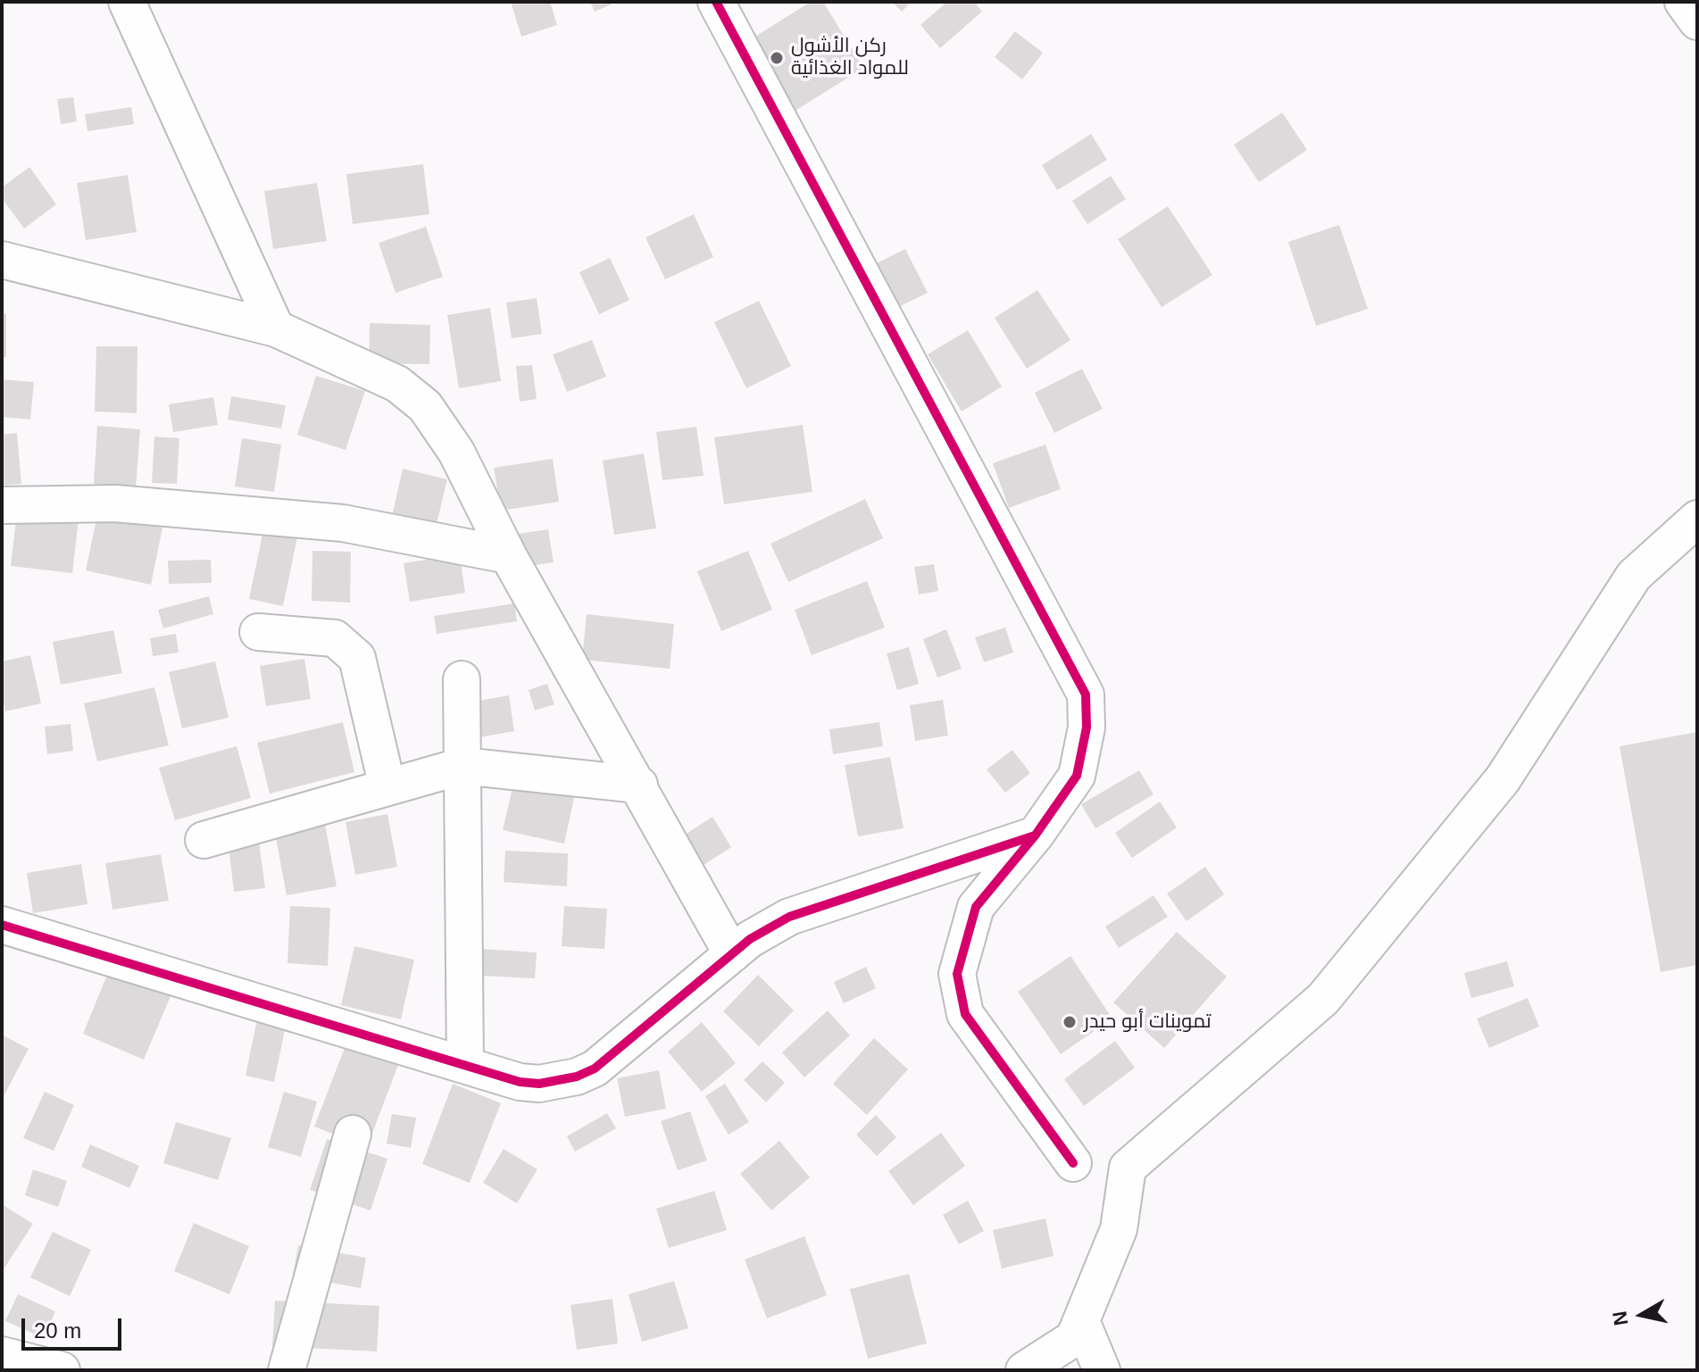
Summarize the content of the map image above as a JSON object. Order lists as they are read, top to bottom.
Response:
{
  "places": ["ركن الأشول للمواد الغذائية", "تموينات أبو حيدر"],
  "scale_bar": "20 m",
  "north": "left"
}
